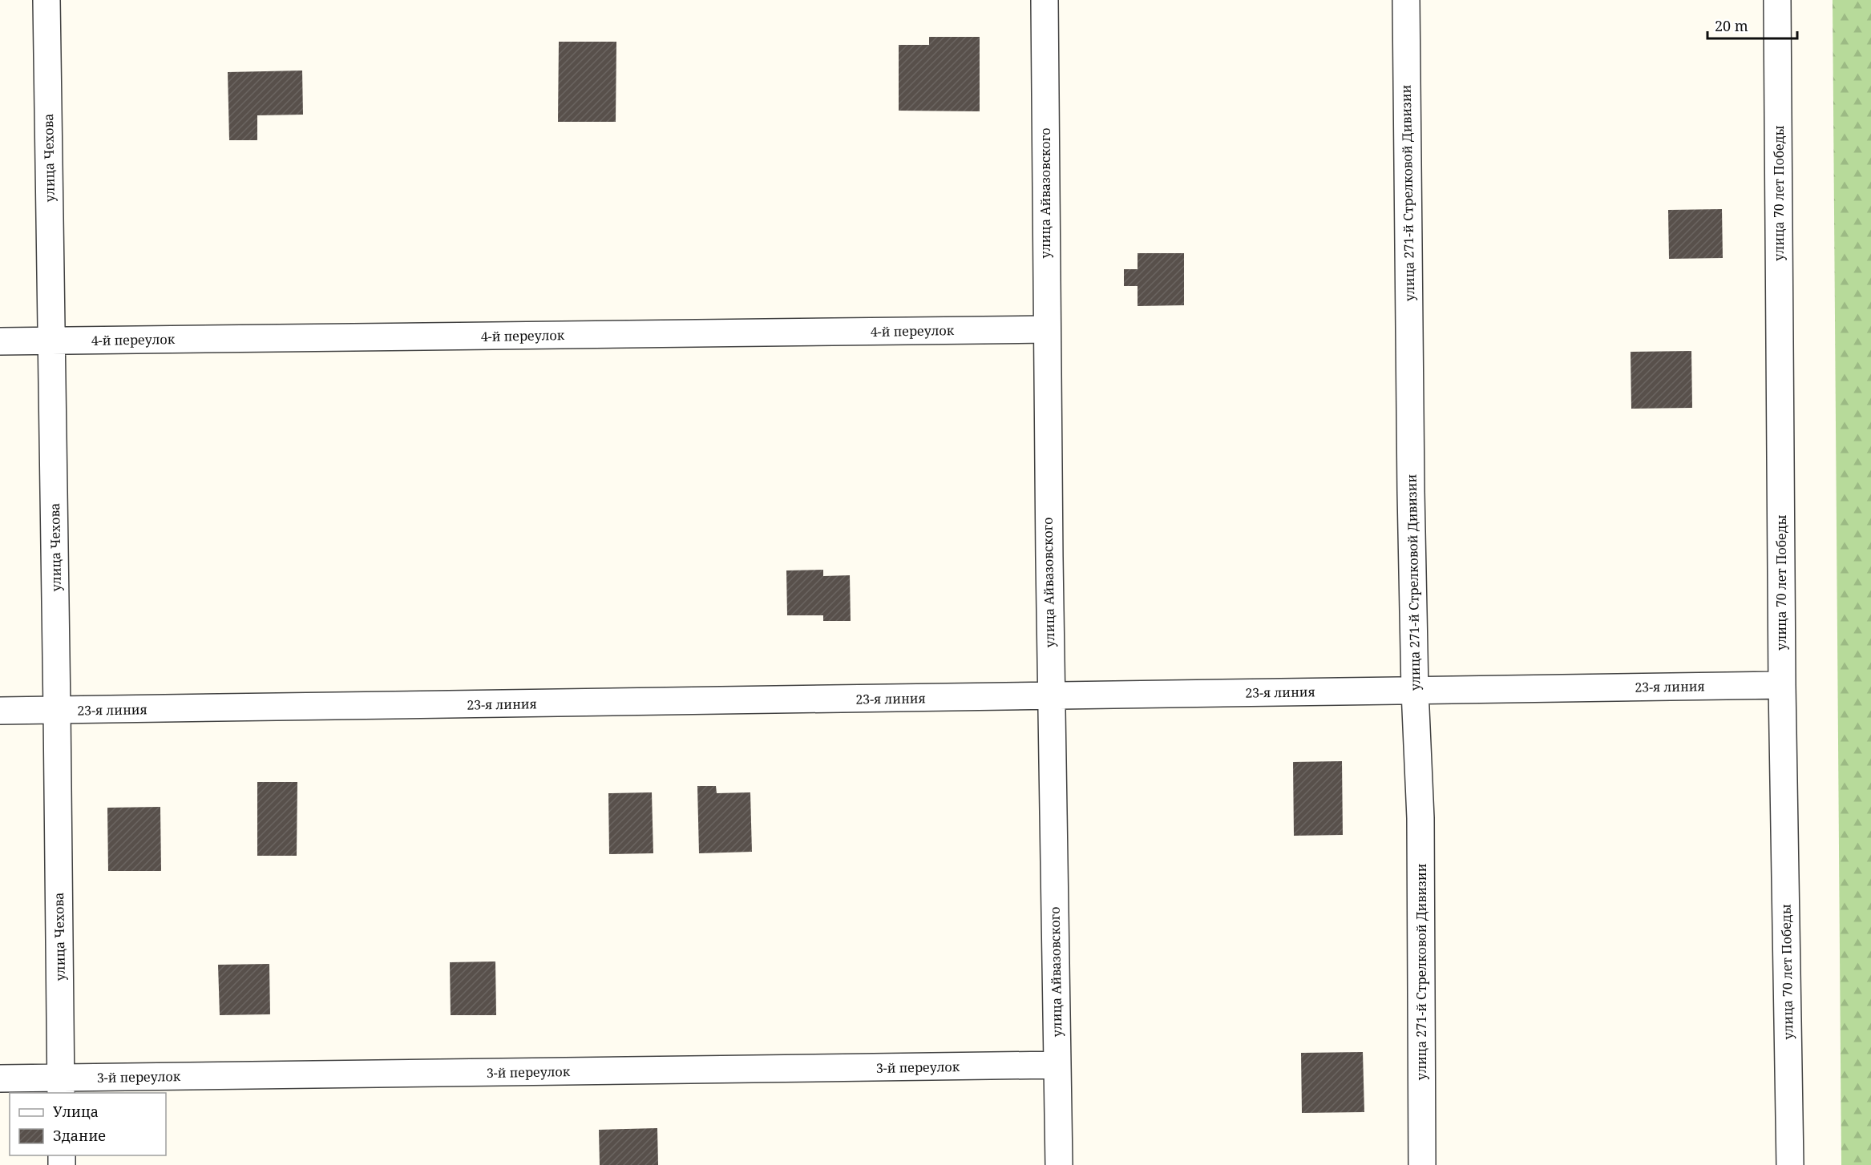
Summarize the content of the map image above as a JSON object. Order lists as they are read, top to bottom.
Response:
{
  "streets": {
    "street": [
      "улица Чехова",
      "улица Айвазовского",
      "улица 271-й Стрелковой Дивизии",
      "улица 70 лет Победы",
      "4-й переулок",
      "23-я линия",
      "3-й переулок"
    ]
  },
  "crossings": [
    ["улица Чехова", "4-й переулок"],
    ["улица Чехова", "23-я линия"],
    ["улица Чехова", "3-й переулок"],
    ["улица Айвазовского", "4-й переулок"],
    ["улица Айвазовского", "23-я линия"],
    ["улица Айвазовского", "3-й переулок"],
    ["улица 271-й Стрелковой Дивизии", "23-я линия"],
    ["улица 70 лет Победы", "23-я линия"]
  ],
  "legend": ["Улица", "Здание"],
  "scale_bar": "20 m"
}
